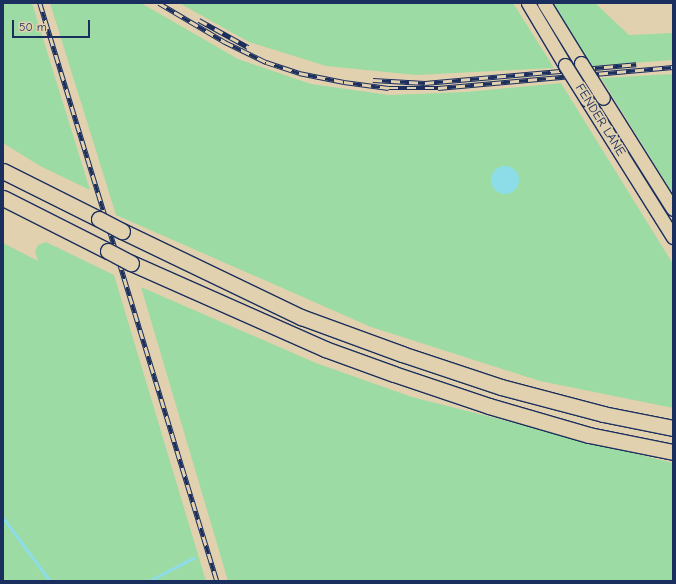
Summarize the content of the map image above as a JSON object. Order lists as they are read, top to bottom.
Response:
{
  "streets": {
    "main road": ["FENDER LANE"]
  },
  "scale_bar": "50 m"
}
